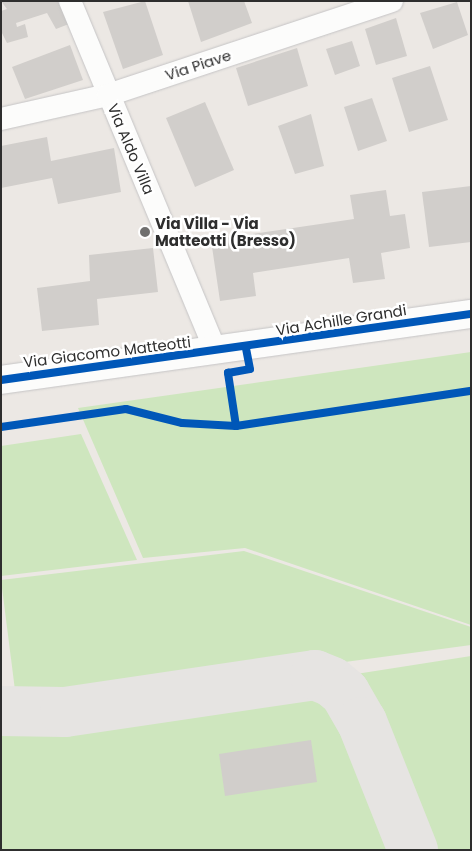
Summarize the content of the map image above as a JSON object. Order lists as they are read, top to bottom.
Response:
{
  "streets": {
    "street": [
      "Via Piave",
      "Via Aldo Villa",
      "Via Achille Grandi",
      "Via Giacomo Matteotti"
    ]
  },
  "crossings": [
    ["Via Piave", "Via Aldo Villa"],
    ["Via Aldo Villa", "Via Achille Grandi"],
    ["Via Aldo Villa", "Via Giacomo Matteotti"],
    ["Via Achille Grandi", "Via Giacomo Matteotti"]
  ],
  "places": ["Via Villa - Via Matteotti (Bresso)"]
}
